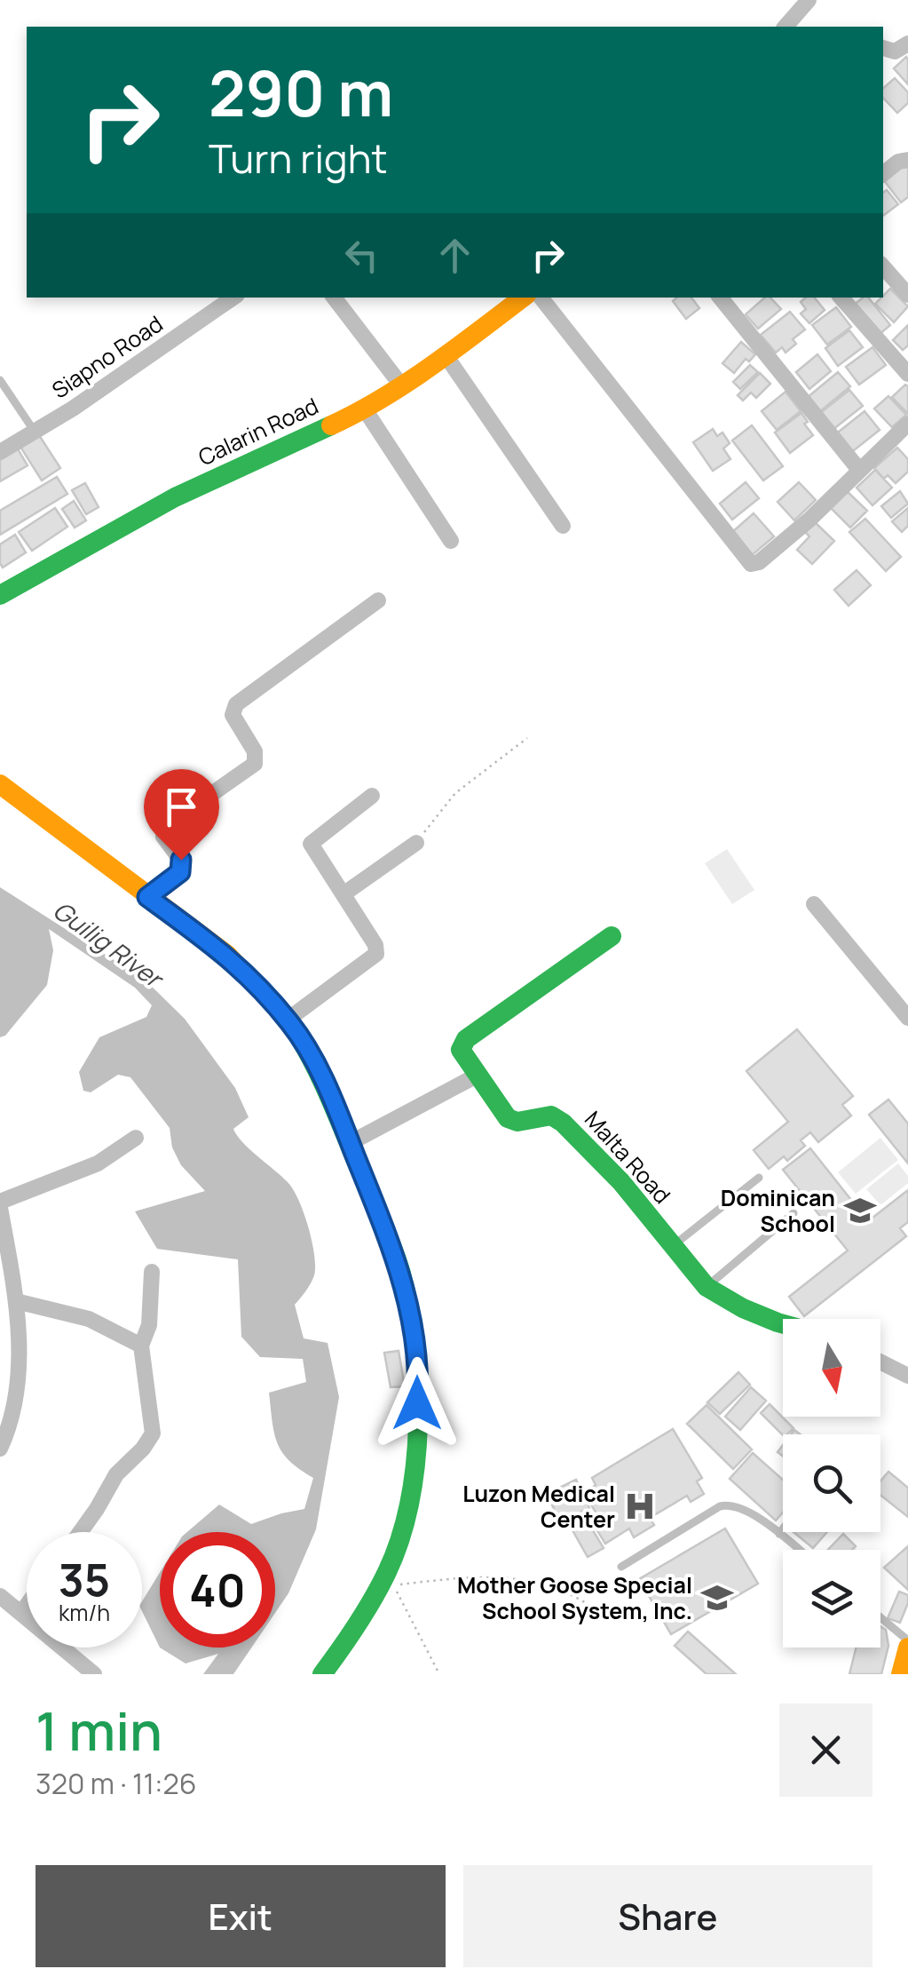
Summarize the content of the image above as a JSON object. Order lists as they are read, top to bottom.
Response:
{
  "streets": {
    "street": ["Siapno Road", "Calarin Road", "Malta Road"]
  },
  "water": ["Guilig River"],
  "places": {
    "school or university": ["Dominican School", "Mother Goose Special School System, Inc."],
    "hospital": ["Luzon Medical Center"]
  },
  "north": "bottom",
  "page": {
    "turn": ["290 m", "Turn right"],
    "speed": "35 km/h",
    "limit": "40",
    "heading": ["1 min", "320 m · 11:26"],
    "buttons": ["Exit", "Share"]
  }
}
